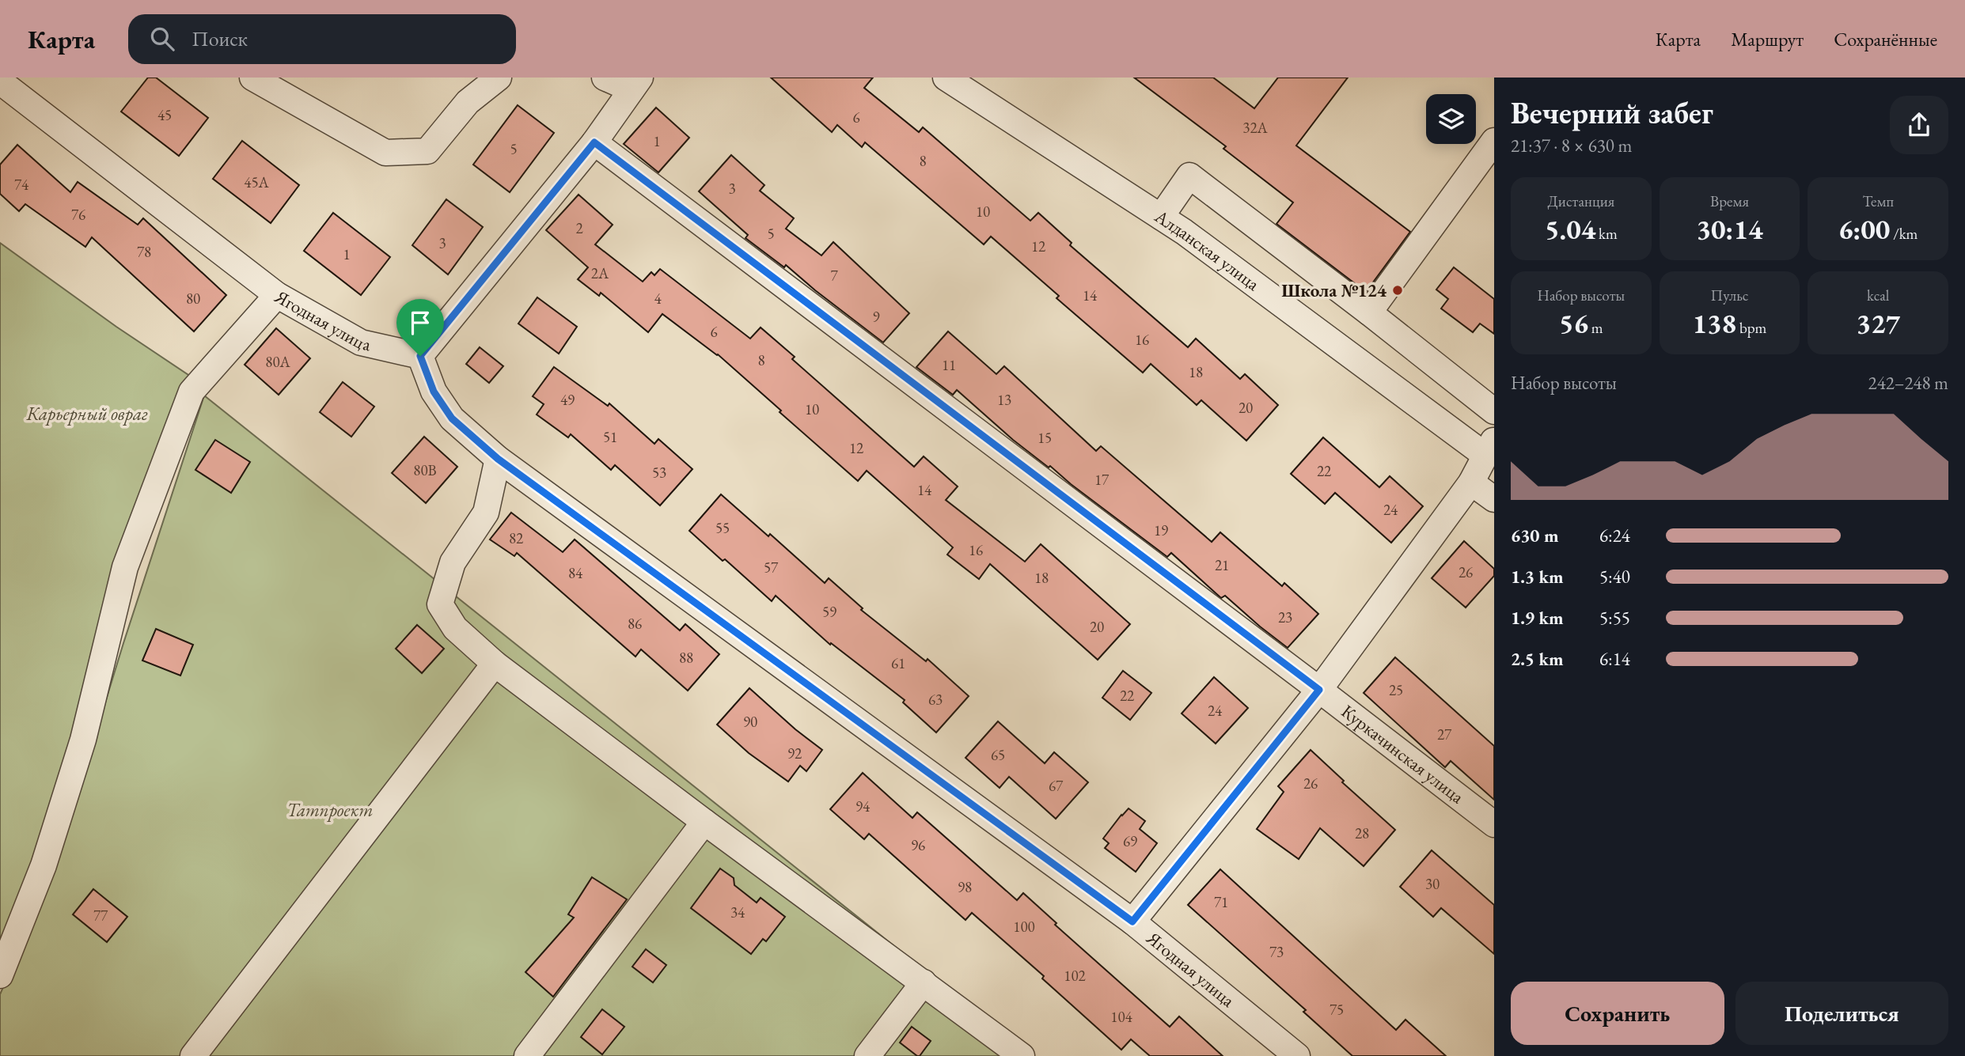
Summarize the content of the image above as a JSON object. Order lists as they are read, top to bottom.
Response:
{
  "streets": {
    "street": ["Алданская улица", "Ягодная улица", "Куркачинская улица"]
  },
  "parks": ["Карьерный овраг", "Татпроект"],
  "places": ["Школа №124"],
  "house_numbers": [
    "45",
    "6",
    "32А",
    "1",
    "5",
    "8",
    "45А",
    "74",
    "3",
    "10",
    "76",
    "2",
    "5",
    "3",
    "12",
    "78",
    "1",
    "2А",
    "7",
    "14",
    "80",
    "4",
    "9",
    "6",
    "16",
    "8",
    "80А",
    "11",
    "18",
    "49",
    "13",
    "20",
    "10",
    "51",
    "15",
    "12",
    "80В",
    "22",
    "53",
    "17",
    "14",
    "24",
    "55",
    "19",
    "82",
    "16",
    "21",
    "57",
    "26",
    "84",
    "18",
    "59",
    "23",
    "86",
    "20",
    "88",
    "61",
    "25",
    "22",
    "63",
    "24",
    "90",
    "27",
    "92",
    "65",
    "26",
    "67",
    "94",
    "28",
    "69",
    "96",
    "30",
    "98",
    "71",
    "34",
    "77",
    "100",
    "73",
    "102",
    "75",
    "104"
  ],
  "page": {
    "header": "Карта",
    "search": "Поиск",
    "nav": ["Карта", "Маршрут", "Сохранённые"],
    "heading": ["Вечерний забег", "21:37 · 8 × 630 m"],
    "stats": [
      ["Дистанция", "5.04 km"],
      ["Время", "30:14"],
      ["Темп", "6:00 /km"],
      ["Набор высоты", "56 m"],
      ["Пульс", "138 bpm"],
      ["kcal", "327"]
    ],
    "chart": ["Набор высоты", "242–248 m"],
    "list": [
      {
        "name": "630 m",
        "note": "6:24"
      },
      {
        "name": "1.3 km",
        "note": "5:40"
      },
      {
        "name": "1.9 km",
        "note": "5:55"
      },
      {
        "name": "2.5 km",
        "note": "6:14"
      }
    ],
    "buttons": ["Сохранить", "Поделиться"]
  }
}
